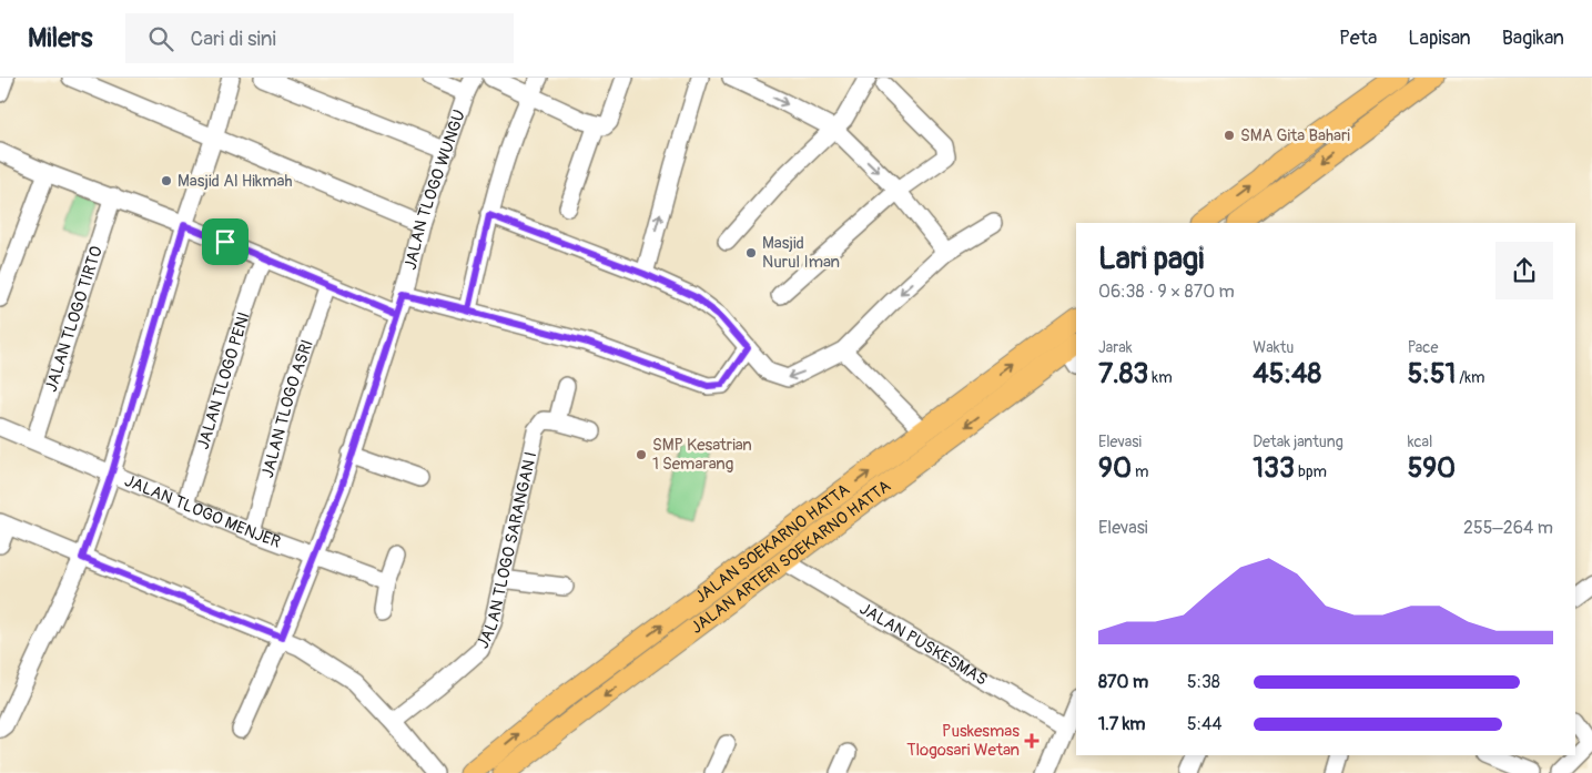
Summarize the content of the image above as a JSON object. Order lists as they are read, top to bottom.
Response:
{
  "streets": {
    "main road": ["JALAN SOEKARNO HATTA", "JALAN ARTERI SOEKARNO HATTA"],
    "street": [
      "JALAN TLOGO WUNGU",
      "JALAN TLOGO TIRTO",
      "JALAN TLOGO PENI",
      "JALAN TLOGO ASRI",
      "JALAN TLOGO MENJER",
      "JALAN TLOGO SARANGAN I",
      "JALAN PUSKESMAS"
    ]
  },
  "crossings": [
    ["JALAN TLOGO WUNGU", "JALAN TLOGO MENJER"],
    ["JALAN TLOGO TIRTO", "JALAN TLOGO MENJER"],
    ["JALAN TLOGO PENI", "JALAN TLOGO MENJER"],
    ["JALAN TLOGO ASRI", "JALAN TLOGO MENJER"],
    ["JALAN SOEKARNO HATTA", "JALAN ARTERI SOEKARNO HATTA"],
    ["JALAN ARTERI SOEKARNO HATTA", "JALAN PUSKESMAS"]
  ],
  "one_way": ["JALAN SOEKARNO HATTA", "JALAN ARTERI SOEKARNO HATTA"],
  "places": {
    "other": [
      "SMA Gita Bahari",
      "Masjid Al Hikmah",
      "Masjid Nurul Iman",
      "SMP Kesatrian 1 Semarang"
    ],
    "health": ["Puskesmas Tlogosari Wetan"]
  },
  "page": {
    "header": "Milers",
    "search": "Cari di sini",
    "nav": ["Peta", "Lapisan", "Bagikan"],
    "heading": ["Lari pagi", "06:38 · 9 × 870 m"],
    "stats": [
      ["Jarak", "7.83 km"],
      ["Waktu", "45:48"],
      ["Pace", "5:51 /km"],
      ["Elevasi", "90 m"],
      ["Detak jantung", "133 bpm"],
      ["kcal", "590"]
    ],
    "chart": ["Elevasi", "255–264 m"],
    "list": [
      {
        "name": "870 m",
        "note": "5:38"
      },
      {
        "name": "1.7 km",
        "note": "5:44"
      }
    ]
  }
}
